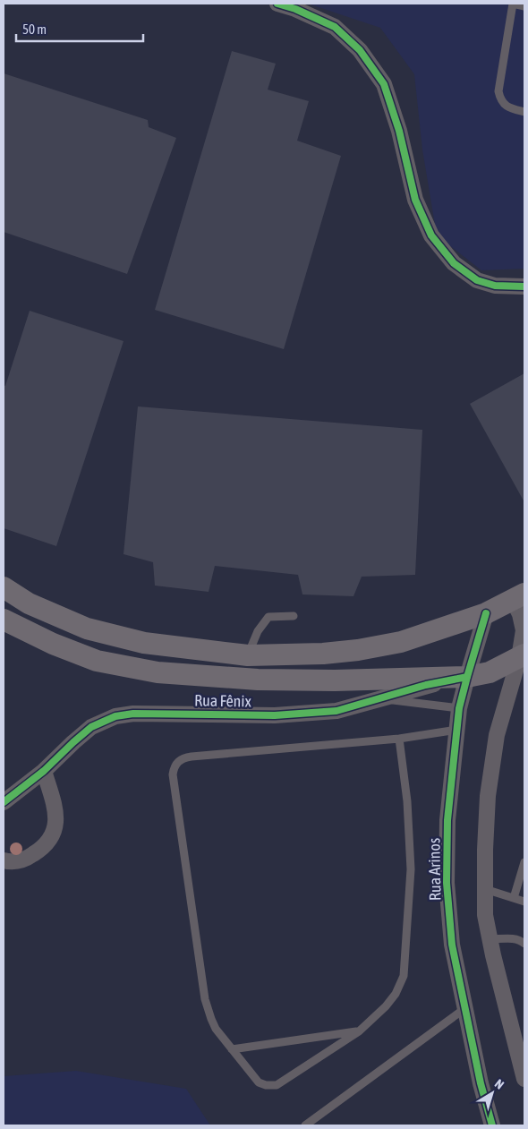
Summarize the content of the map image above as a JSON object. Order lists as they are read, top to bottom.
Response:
{
  "streets": {
    "street": ["Rua Fênix", "Rua Arinos"]
  },
  "crossings": [
    ["Rua Fênix", "Rua Arinos"]
  ],
  "scale_bar": "50 m",
  "north": "top right"
}
